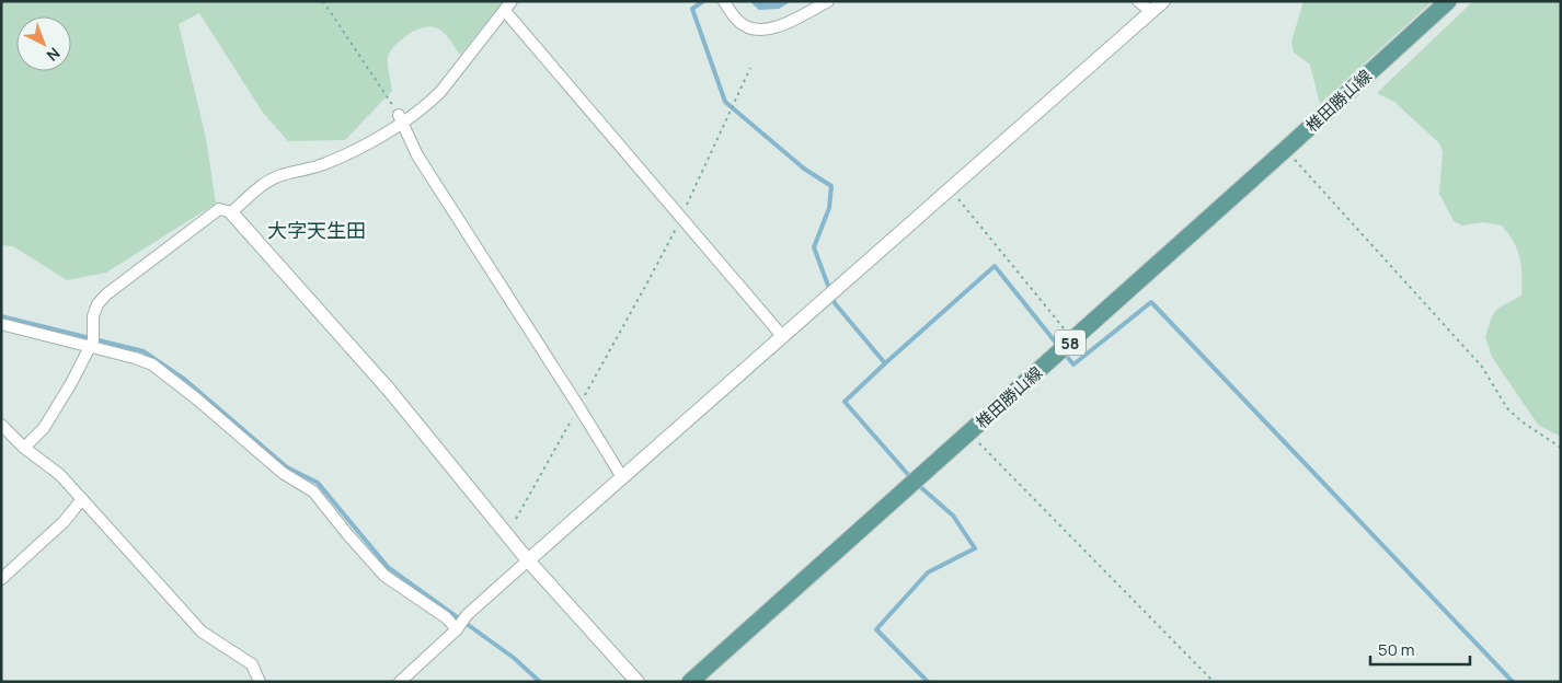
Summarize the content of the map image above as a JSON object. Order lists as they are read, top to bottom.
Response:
{
  "streets": {
    "main road": ["椎田勝山線", "58"]
  },
  "districts": ["大字天生田"],
  "scale_bar": "50 m",
  "north": "bottom right"
}
